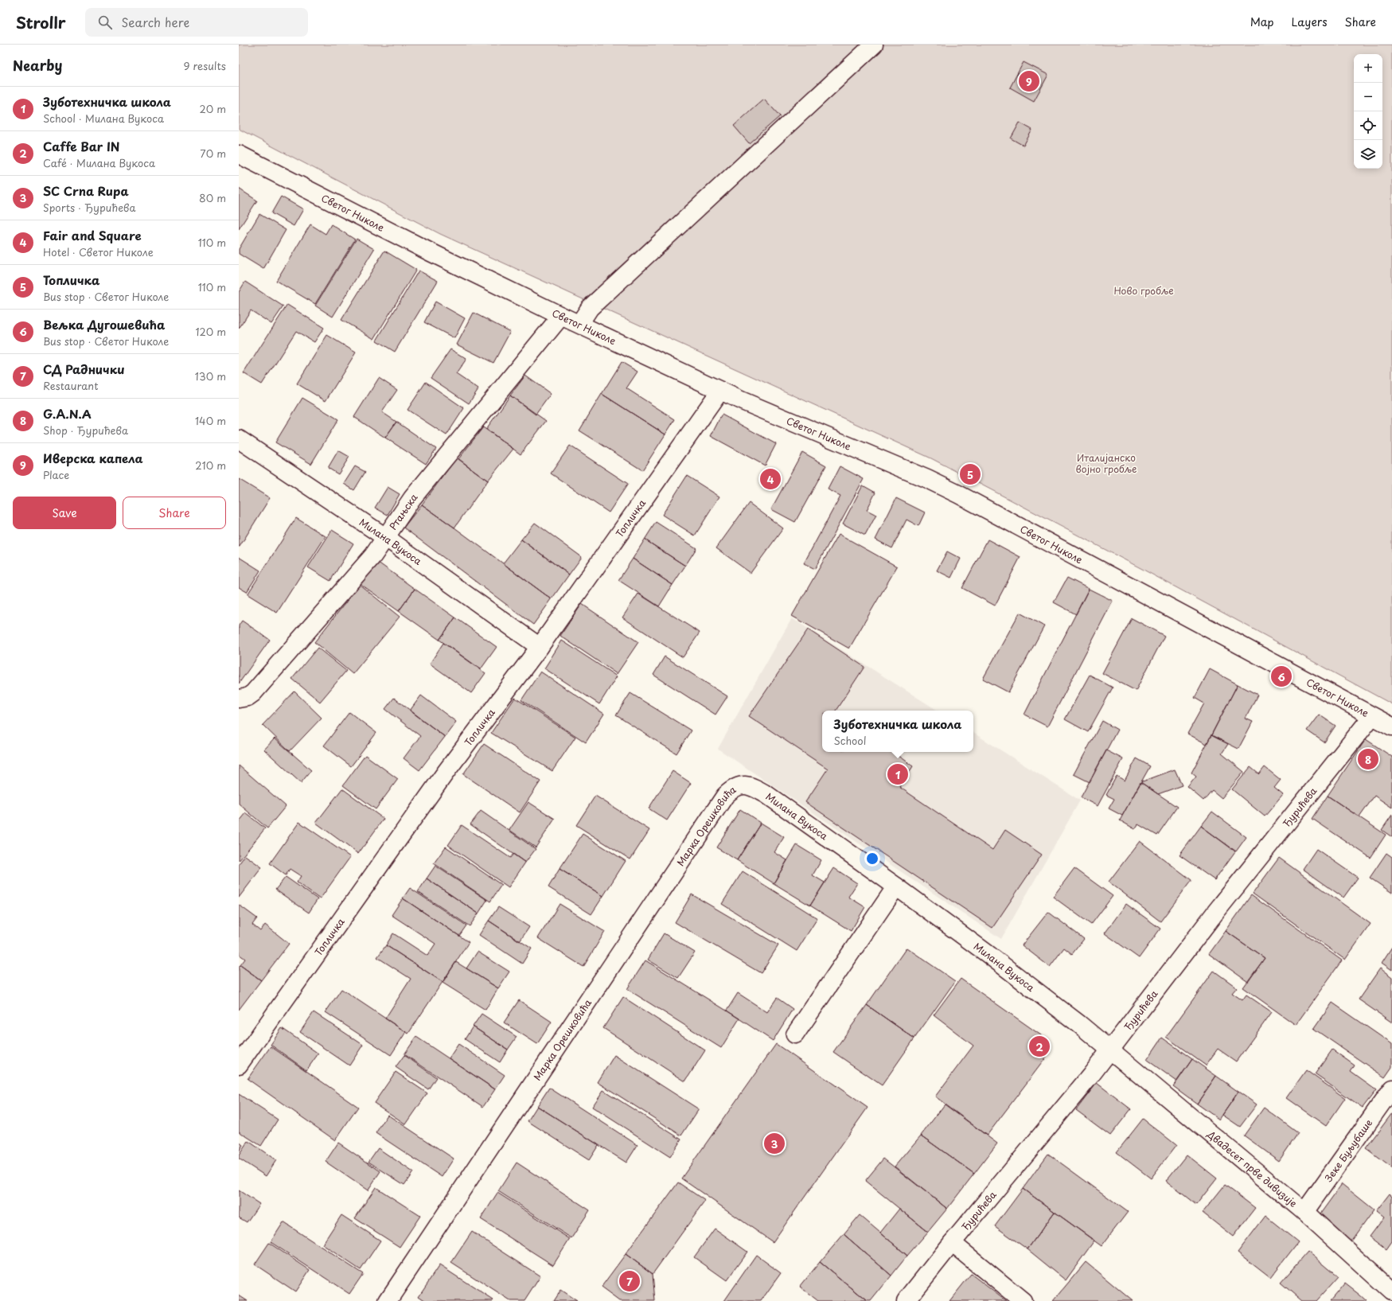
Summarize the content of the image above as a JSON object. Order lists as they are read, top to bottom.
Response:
{
  "streets": {
    "street": [
      "Светог Николе",
      "Ртањска",
      "Топличка",
      "Милана Вукоса",
      "Ђурићева",
      "Марка Орешковића",
      "Зеке Буљубаше",
      "Двадесет прве дивизије"
    ]
  },
  "crossings": [
    ["Светог Николе", "Ртањска"],
    ["Светог Николе", "Топличка"],
    ["Светог Николе", "Ђурићева"],
    ["Ртањска", "Милана Вукоса"],
    ["Топличка", "Милана Вукоса"],
    ["Милана Вукоса", "Ђурићева"],
    ["Милана Вукоса", "Марка Орешковића"],
    ["Милана Вукоса", "Двадесет прве дивизије"],
    ["Ђурићева", "Двадесет прве дивизије"],
    ["Зеке Буљубаше", "Двадесет прве дивизије"]
  ],
  "parks": ["Ново гробље", "Италијанско војно гробље"],
  "page": {
    "header": "Strollr",
    "search": "Search here",
    "nav": ["Map", "Layers", "Share"],
    "heading": ["Nearby", "9 results"],
    "map_buttons": ["+", "−"],
    "pins": [
      "9",
      "5",
      "4",
      "6",
      "8",
      "1",
      "2",
      "3",
      "7"
    ],
    "list": [
      {
        "mark": "1",
        "name": "Зуботехничка школа",
        "note": "School · Милана Вукоса",
        "value": "20 m"
      },
      {
        "mark": "2",
        "name": "Caffe Bar IN",
        "note": "Café · Милана Вукоса",
        "value": "70 m"
      },
      {
        "mark": "3",
        "name": "SC Crna Rupa",
        "note": "Sports · Ђурићева",
        "value": "80 m"
      },
      {
        "mark": "4",
        "name": "Fair and Square",
        "note": "Hotel · Светог Николе",
        "value": "110 m"
      },
      {
        "mark": "5",
        "name": "Топличка",
        "note": "Bus stop · Светог Николе",
        "value": "110 m"
      },
      {
        "mark": "6",
        "name": "Вељка Дугошевића",
        "note": "Bus stop · Светог Николе",
        "value": "120 m"
      },
      {
        "mark": "7",
        "name": "СД Раднички",
        "note": "Restaurant",
        "value": "130 m"
      },
      {
        "mark": "8",
        "name": "G.A.N.A",
        "note": "Shop · Ђурићева",
        "value": "140 m"
      },
      {
        "mark": "9",
        "name": "Иверска капела",
        "note": "Place",
        "value": "210 m"
      }
    ],
    "buttons": ["Save", "Share"],
    "popup": ["Зуботехничка школа", "School"]
  }
}
